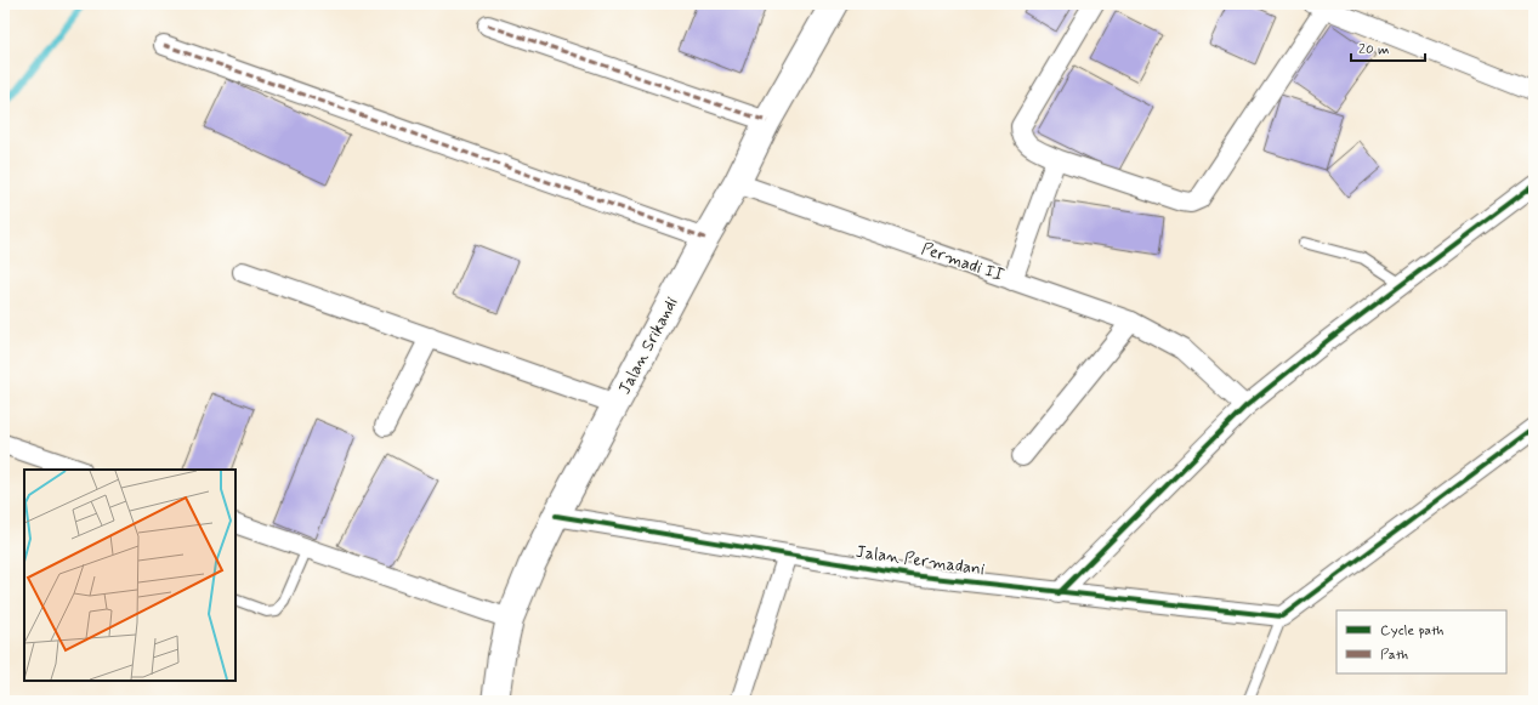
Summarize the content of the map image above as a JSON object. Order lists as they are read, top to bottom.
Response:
{
  "streets": {
    "main road": ["Jalan Srikandi"],
    "street": ["Permadi II", "Jalan Permadani"]
  },
  "crossings": [
    ["Permadi II", "Jalan Srikandi"],
    ["Jalan Srikandi", "Jalan Permadani"]
  ],
  "legend": ["Cycle path", "Path"],
  "scale_bar": "20 m"
}
